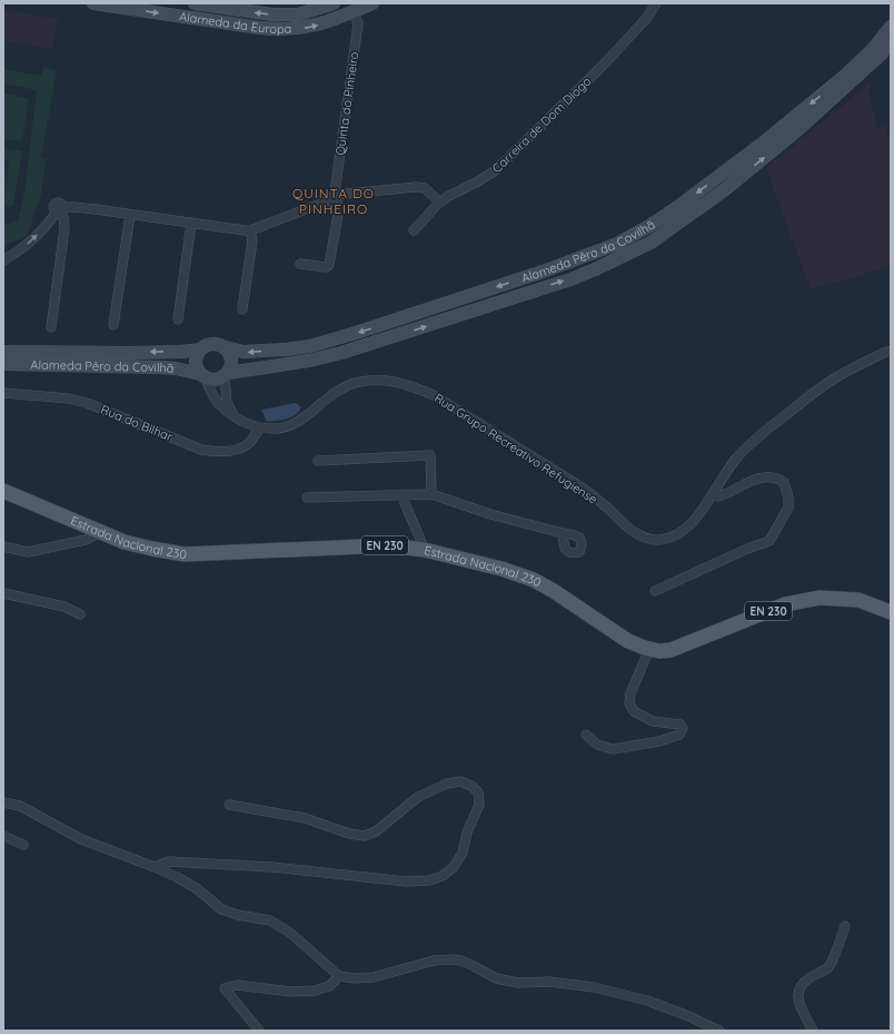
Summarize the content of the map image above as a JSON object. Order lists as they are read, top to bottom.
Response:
{
  "streets": {
    "main road": [
      "Alameda da Europa",
      "Alameda Pêro da Covilhã",
      "Estrada Nacional 230",
      "EN 230"
    ],
    "street": [
      "Quinta do Pinheiro",
      "Carreira de Dom Diogo",
      "Rua do Bilhar",
      "Rua Grupo Recreativo Refugiense"
    ]
  },
  "crossings": [
    ["Alameda da Europa", "Quinta do Pinheiro"],
    ["Alameda Pêro da Covilhã", "Rua Grupo Recreativo Refugiense"],
    ["Rua do Bilhar", "Rua Grupo Recreativo Refugiense"]
  ],
  "districts": ["QUINTA DO PINHEIRO"]
}
